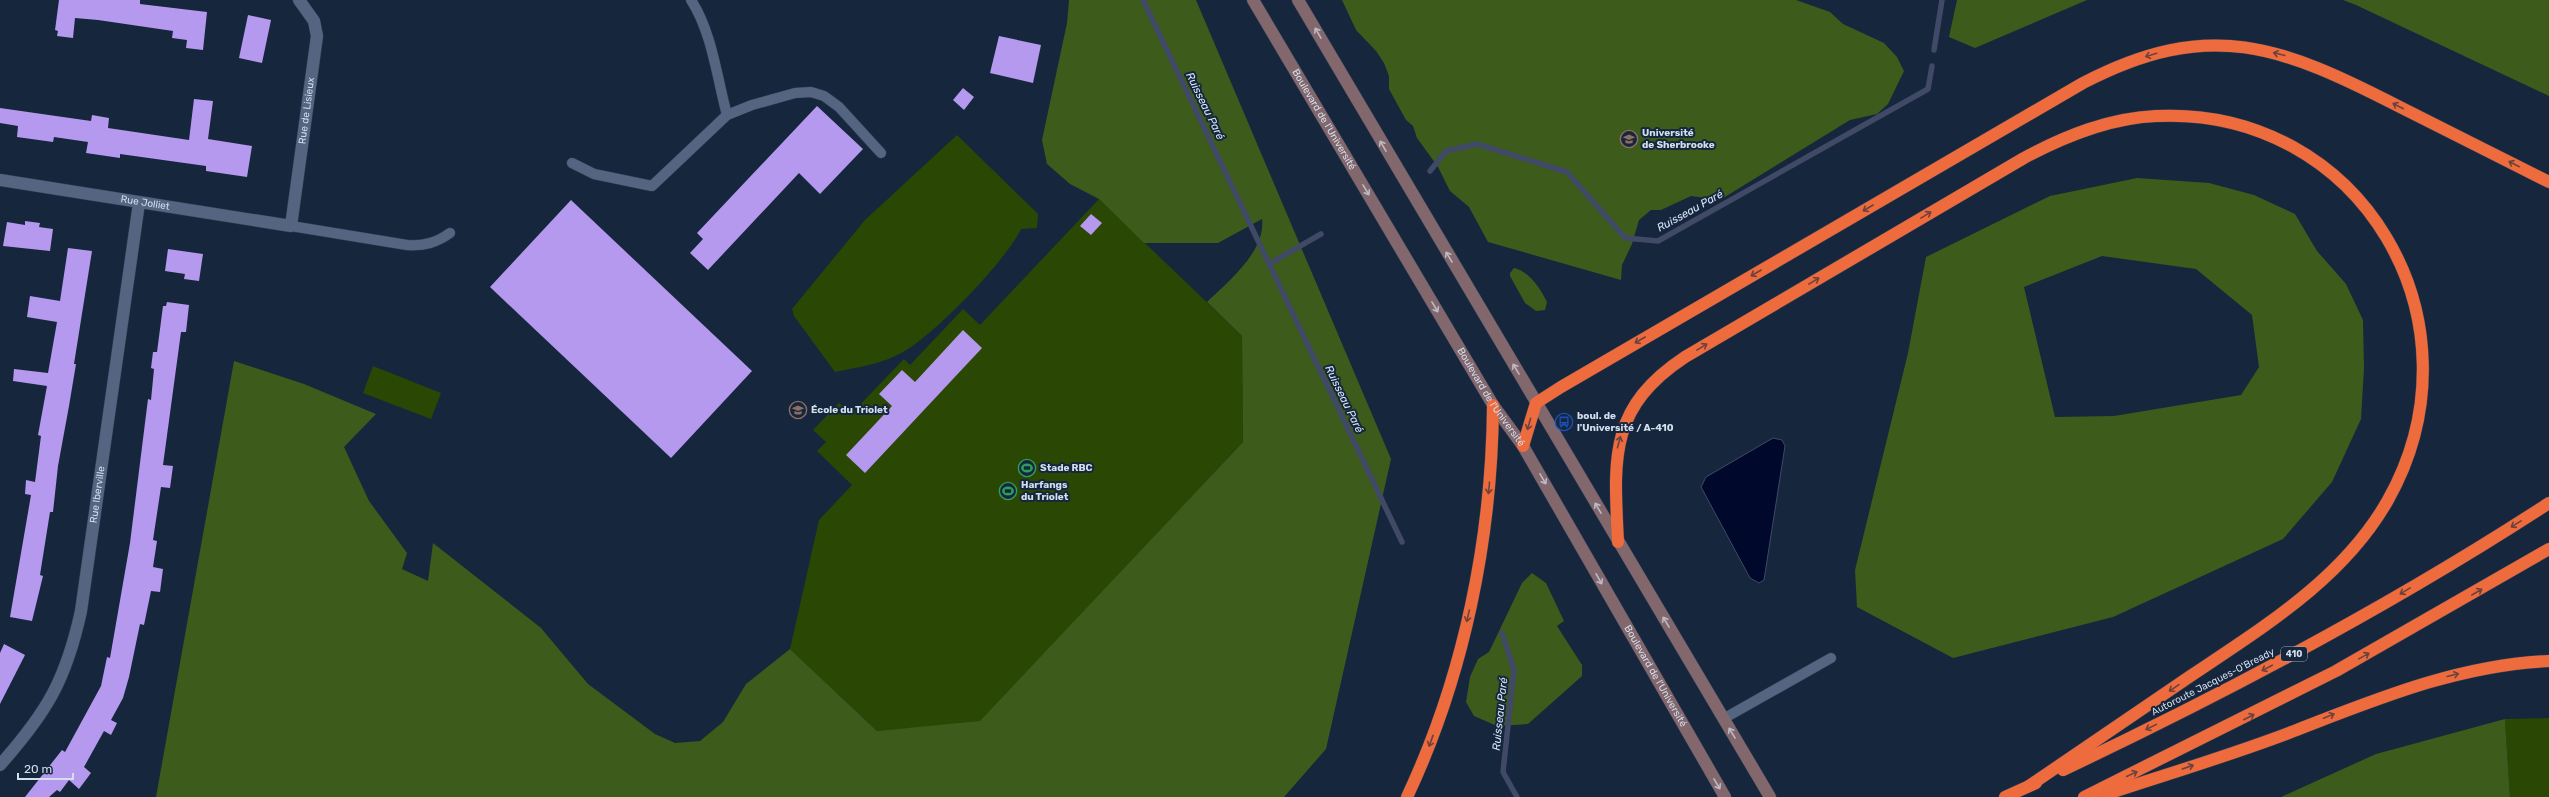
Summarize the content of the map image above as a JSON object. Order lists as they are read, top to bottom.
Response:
{
  "streets": {
    "highway": ["410", "Autoroute Jacques-O'Bready"],
    "main road": ["Boulevard de l'Université"],
    "street": ["Rue de Lisieux", "Rue Jolliet", "Rue Iberville"]
  },
  "crossings": [
    ["Rue de Lisieux", "Rue Jolliet"],
    ["Rue Jolliet", "Rue Iberville"]
  ],
  "water": ["Ruisseau Paré"],
  "places": {
    "school or university": ["Université de Sherbrooke", "École du Triolet"],
    "bus stop": ["boul. de l'Université / A-410"],
    "sports": ["Stade RBC", "Harfangs du Triolet"]
  },
  "scale_bar": "20 m"
}
